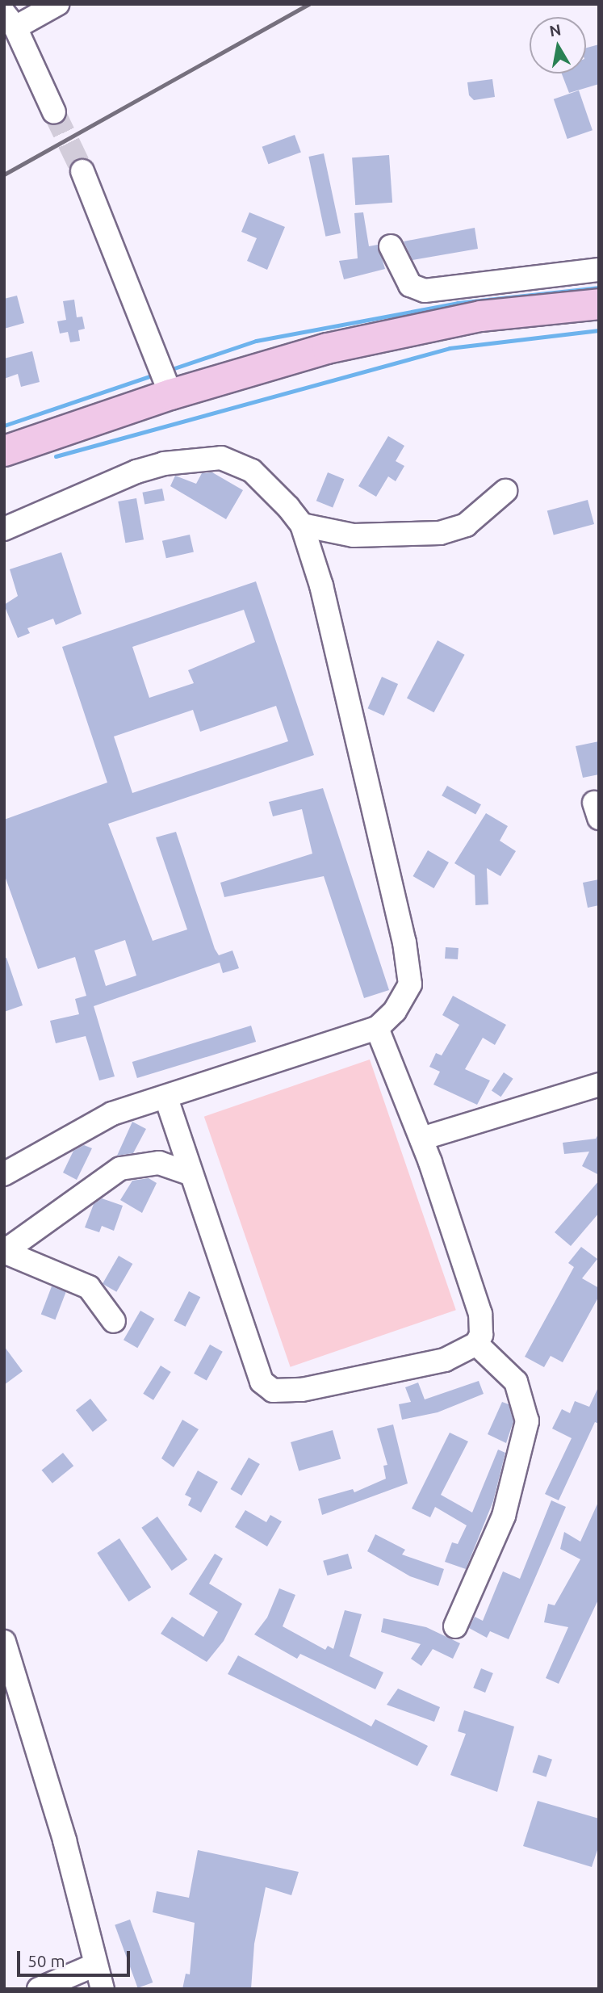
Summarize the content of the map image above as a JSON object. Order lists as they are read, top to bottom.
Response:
{
  "scale_bar": "50 m",
  "north": "top"
}
